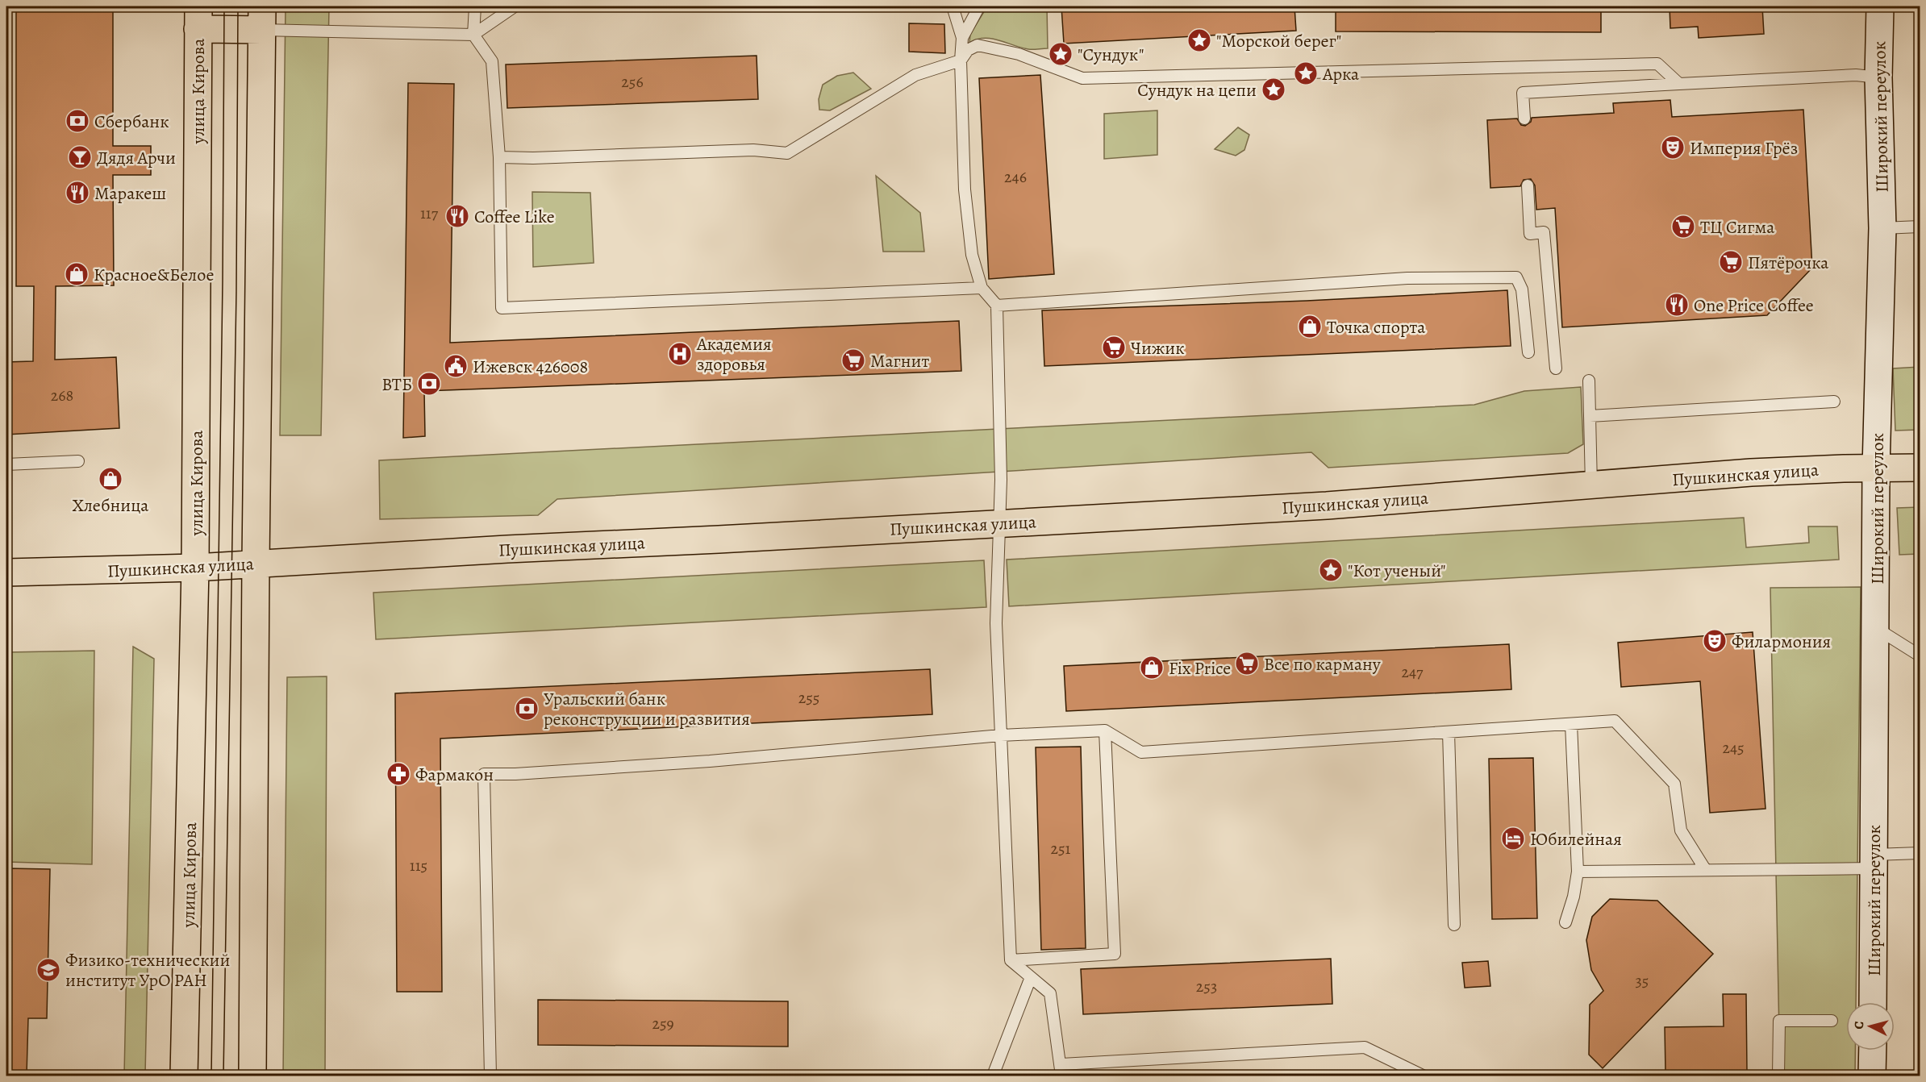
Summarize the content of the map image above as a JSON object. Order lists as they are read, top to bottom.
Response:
{
  "streets": {
    "main road": ["улица Кирова", "Пушкинская улица"],
    "street": ["Широкий переулок"]
  },
  "crossings": [
    ["улица Кирова", "Пушкинская улица"],
    ["Широкий переулок", "Пушкинская улица"]
  ],
  "places": {
    "place": [
      "\"Морской берег\"",
      "\"Сундук\"",
      "Арка",
      "Сундук на цепи",
      "\"Кот ученый\""
    ],
    "bank": ["Сбербанк", "ВТБ", "Уральский банк реконструкции и развития"],
    "theatre": ["Империя Грёз", "Филармония"],
    "bar": ["Дядя Арчи"],
    "restaurant": ["Маракеш", "Coffee Like", "One Price Coffee"],
    "supermarket": [
      "ТЦ Сигма",
      "Пятёрочка",
      "Чижик",
      "Магнит",
      "Все по карману"
    ],
    "shop": [
      "Красное&Белое",
      "Точка спорта",
      "Хлебница",
      "Fix Price"
    ],
    "hospital": ["Академия здоровья"],
    "public building": ["Ижевск 426008"],
    "pharmacy": ["Фармакон"],
    "hotel": ["Юбилейная"],
    "school or university": ["Физико-технический институт УрО РАН"]
  },
  "house_numbers": [
    "256",
    "246",
    "117",
    "268",
    "247",
    "255",
    "245",
    "251",
    "115",
    "35",
    "253",
    "259"
  ],
  "north": "left"
}
